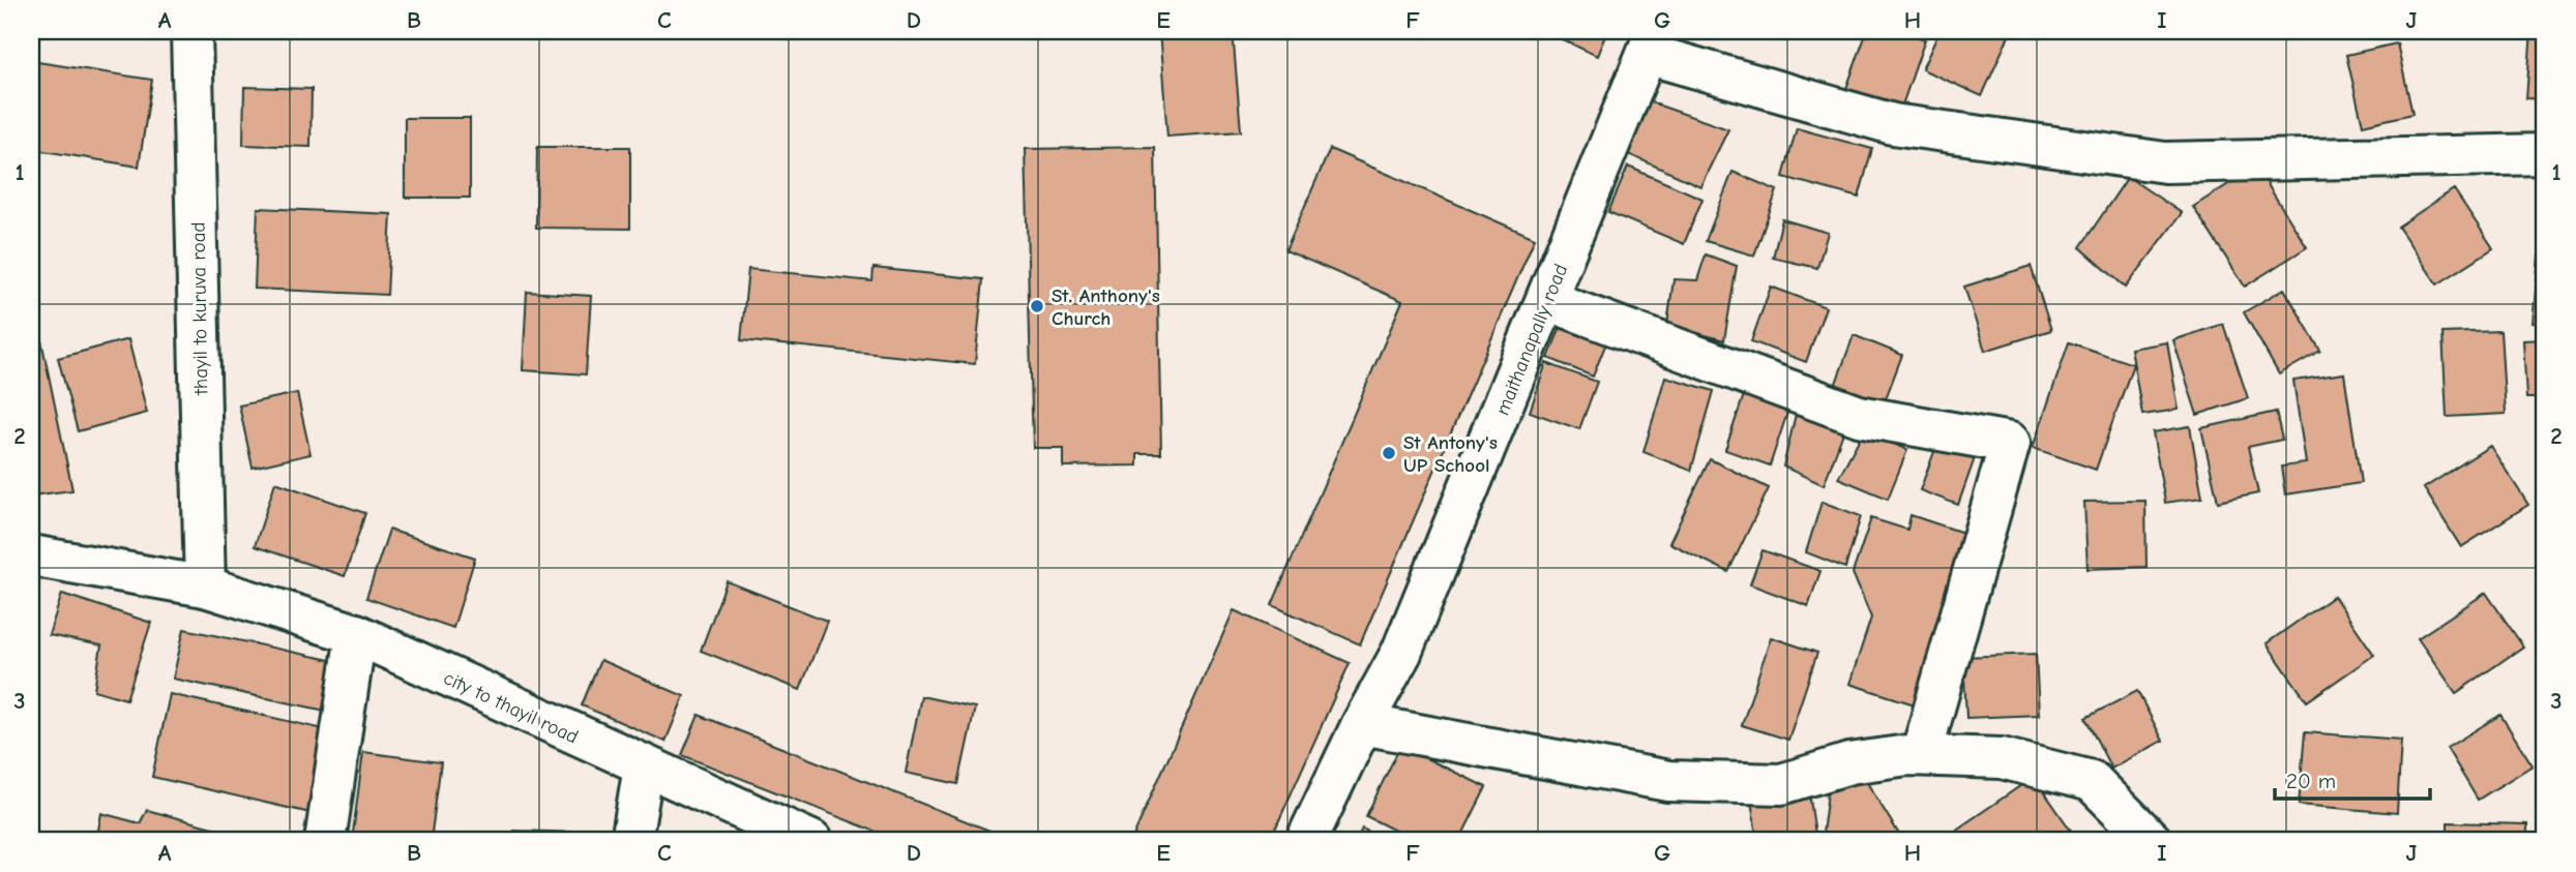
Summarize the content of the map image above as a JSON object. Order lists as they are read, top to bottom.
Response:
{
  "streets": {
    "street": ["thayil to kuruva road", "maithanapally road", "city to thayil road"]
  },
  "crossings": [
    ["thayil to kuruva road", "city to thayil road"]
  ],
  "places": ["St. Anthony's Church", "St Antony's UP School"],
  "scale_bar": "20 m",
  "grid": {
    "columns": [
      "A",
      "B",
      "C",
      "D",
      "E",
      "F",
      "G",
      "H",
      "I",
      "J"
    ],
    "rows": ["1", "2", "3"]
  }
}
